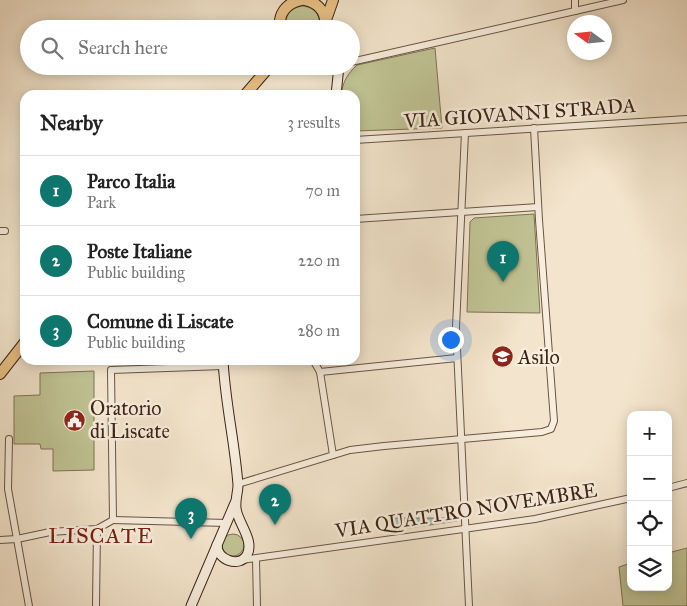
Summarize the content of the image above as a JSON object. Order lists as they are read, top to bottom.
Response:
{
  "streets": {
    "street": ["VIA GIOVANNI STRADA", "VIA QUATTRO NOVEMBRE"]
  },
  "districts": ["LISCATE"],
  "places": {
    "school or university": ["Asilo"],
    "public building": ["Oratorio di Liscate"]
  },
  "north": "left",
  "page": {
    "search": "Search here",
    "heading": ["Nearby", "3 results"],
    "list": [
      {
        "mark": "1",
        "name": "Parco Italia",
        "note": "Park",
        "value": "70 m"
      },
      {
        "mark": "2",
        "name": "Poste Italiane",
        "note": "Public building",
        "value": "220 m"
      },
      {
        "mark": "3",
        "name": "Comune di Liscate",
        "note": "Public building",
        "value": "280 m"
      }
    ],
    "pins": ["1", "2", "3"],
    "map_buttons": ["+", "−"]
  }
}
